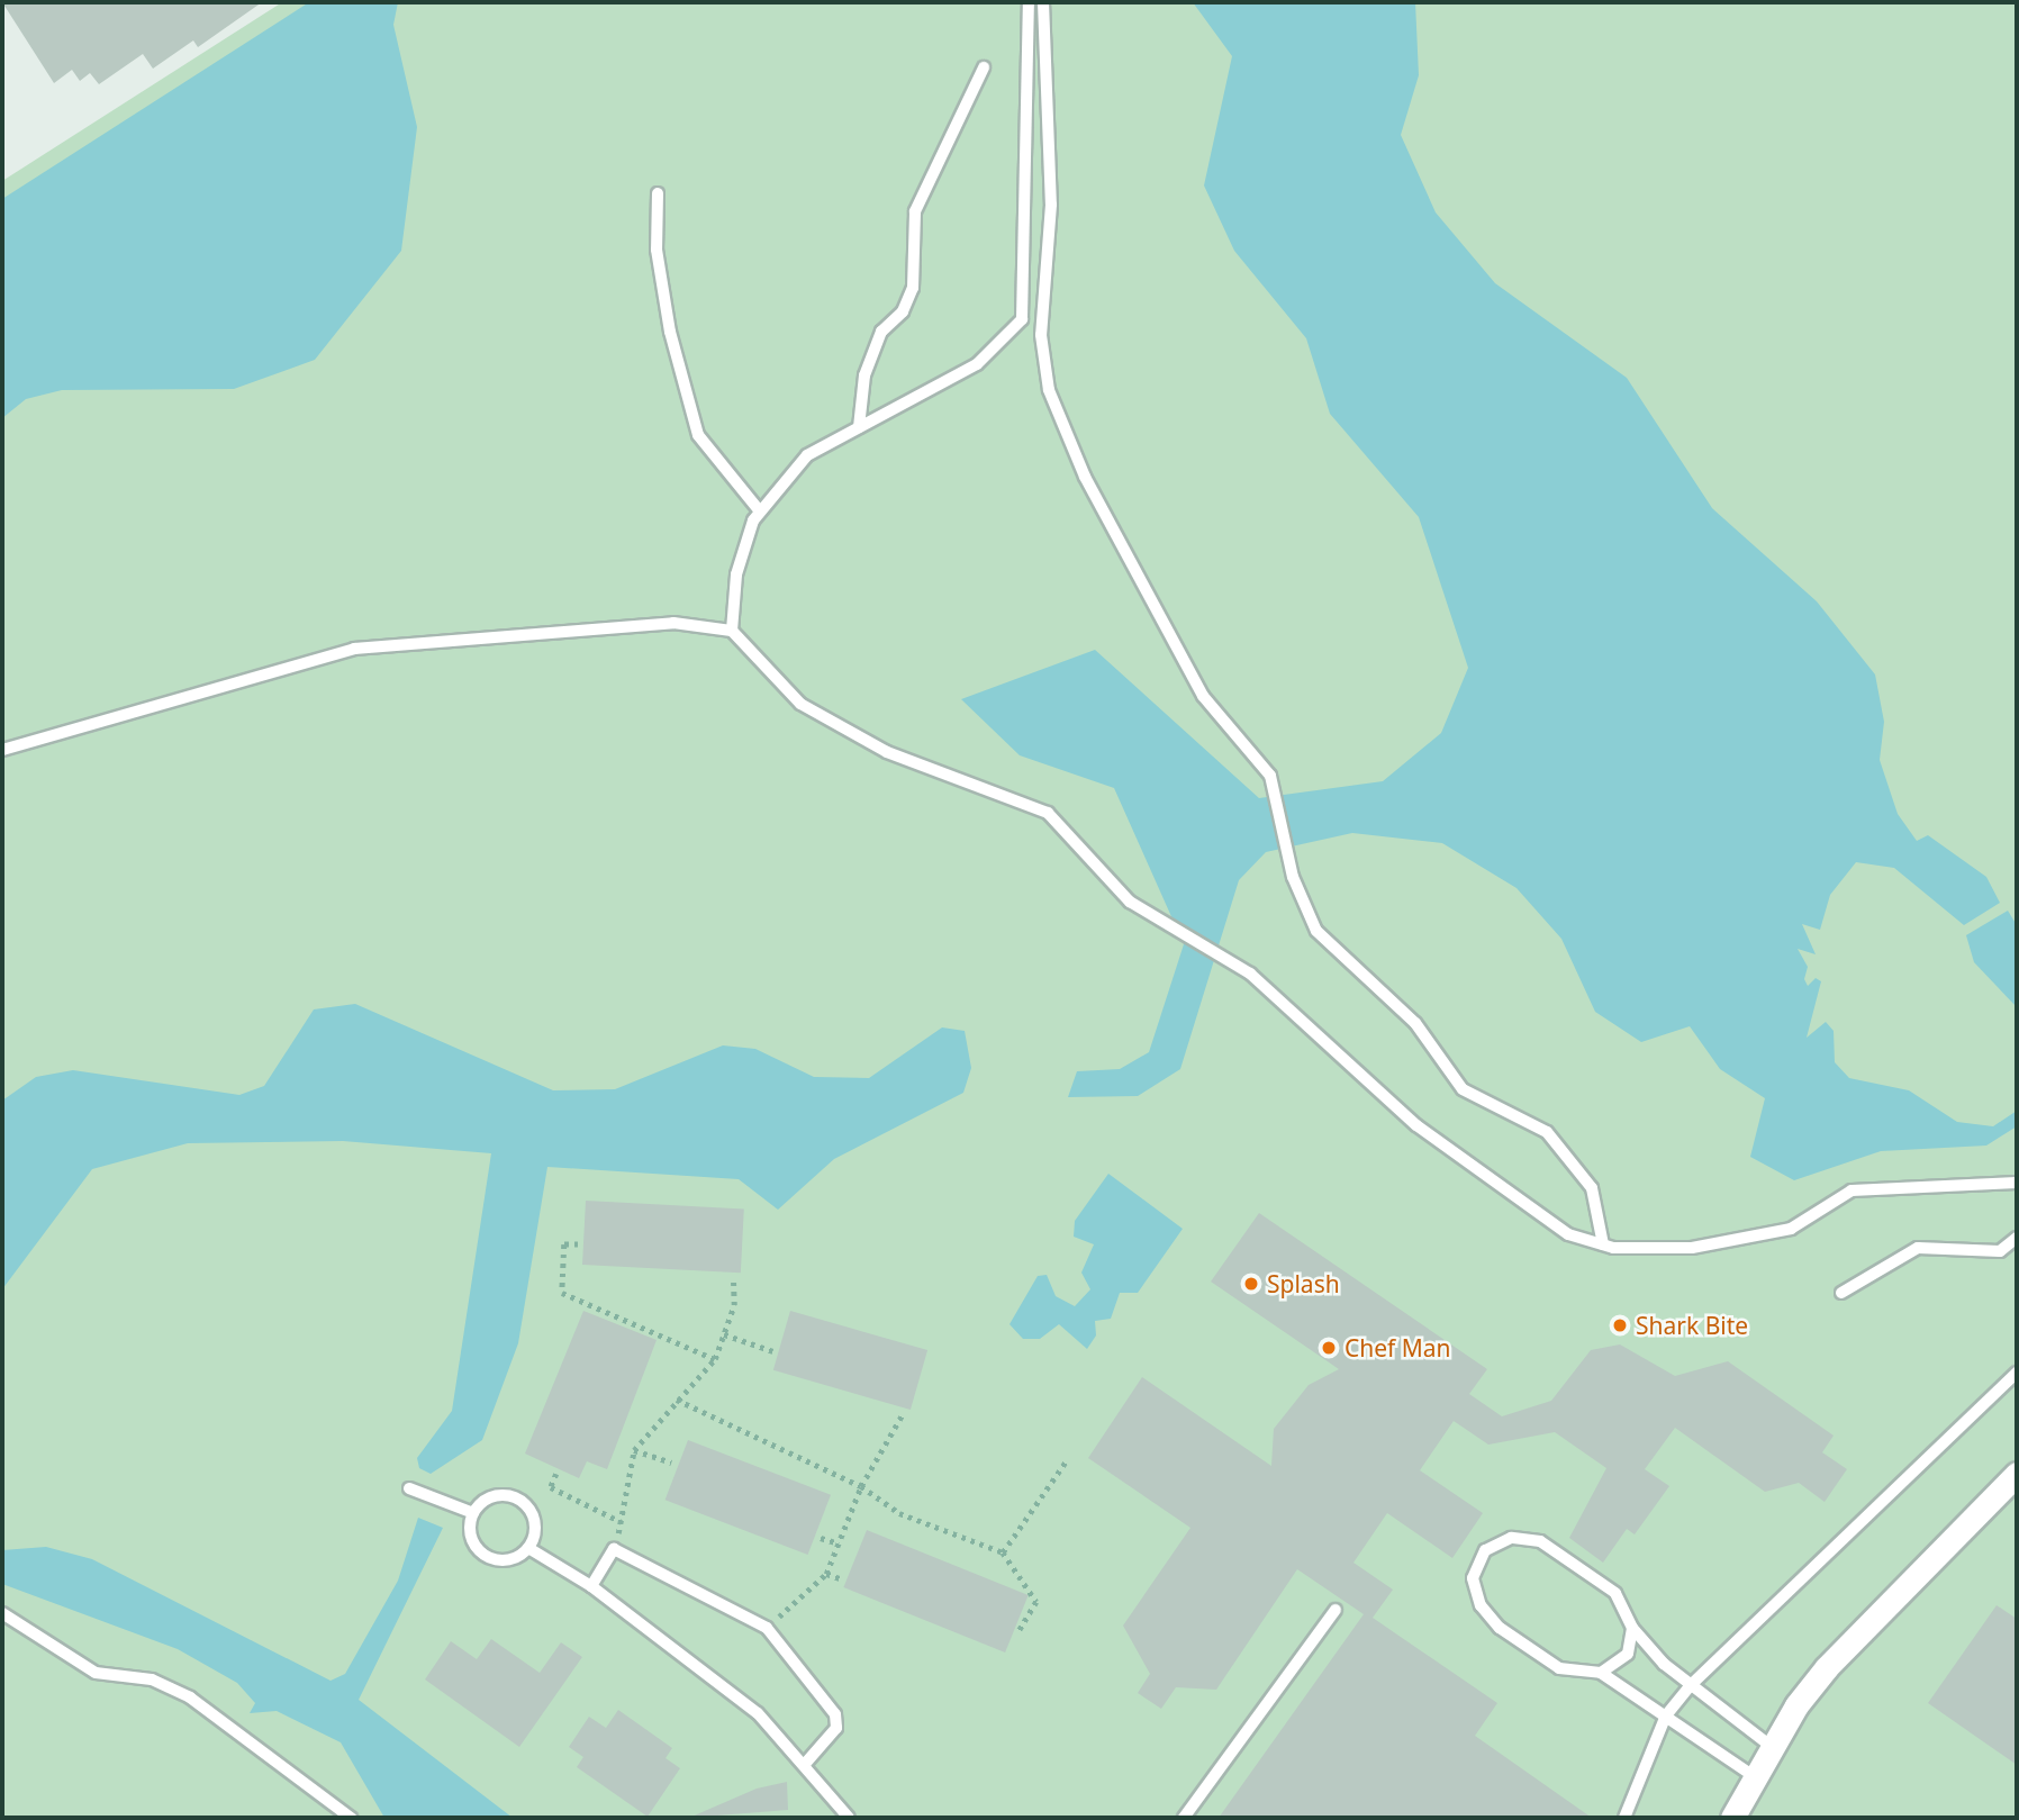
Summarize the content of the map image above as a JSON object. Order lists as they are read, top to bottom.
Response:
{
  "places": ["Splash", "Shark Bite", "Chef Man"]
}
